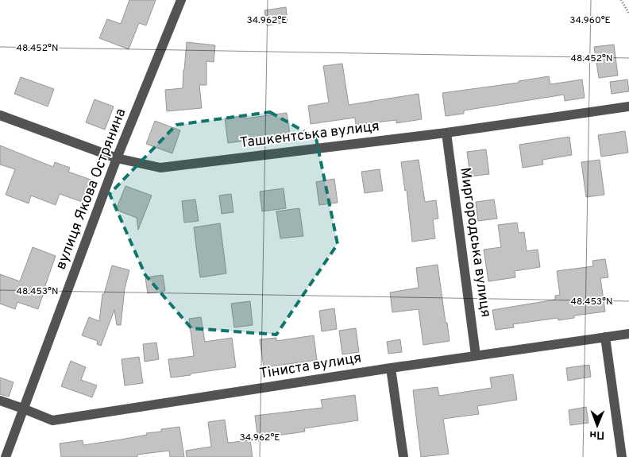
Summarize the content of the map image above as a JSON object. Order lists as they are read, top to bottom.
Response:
{
  "streets": {
    "street": [
      "Ташкентська вулиця",
      "вулиця Якова Острянина",
      "Миргородська вулиця",
      "Тіниста вулиця"
    ]
  },
  "crossings": [
    ["Ташкентська вулиця", "вулиця Якова Острянина"],
    ["Ташкентська вулиця", "Миргородська вулиця"],
    ["вулиця Якова Острянина", "Тіниста вулиця"],
    ["Миргородська вулиця", "Тіниста вулиця"]
  ],
  "north": "bottom",
  "coordinates": [
    "34.962°E",
    "34.960°E",
    "48.452°N",
    "48.453°N"
  ]
}
